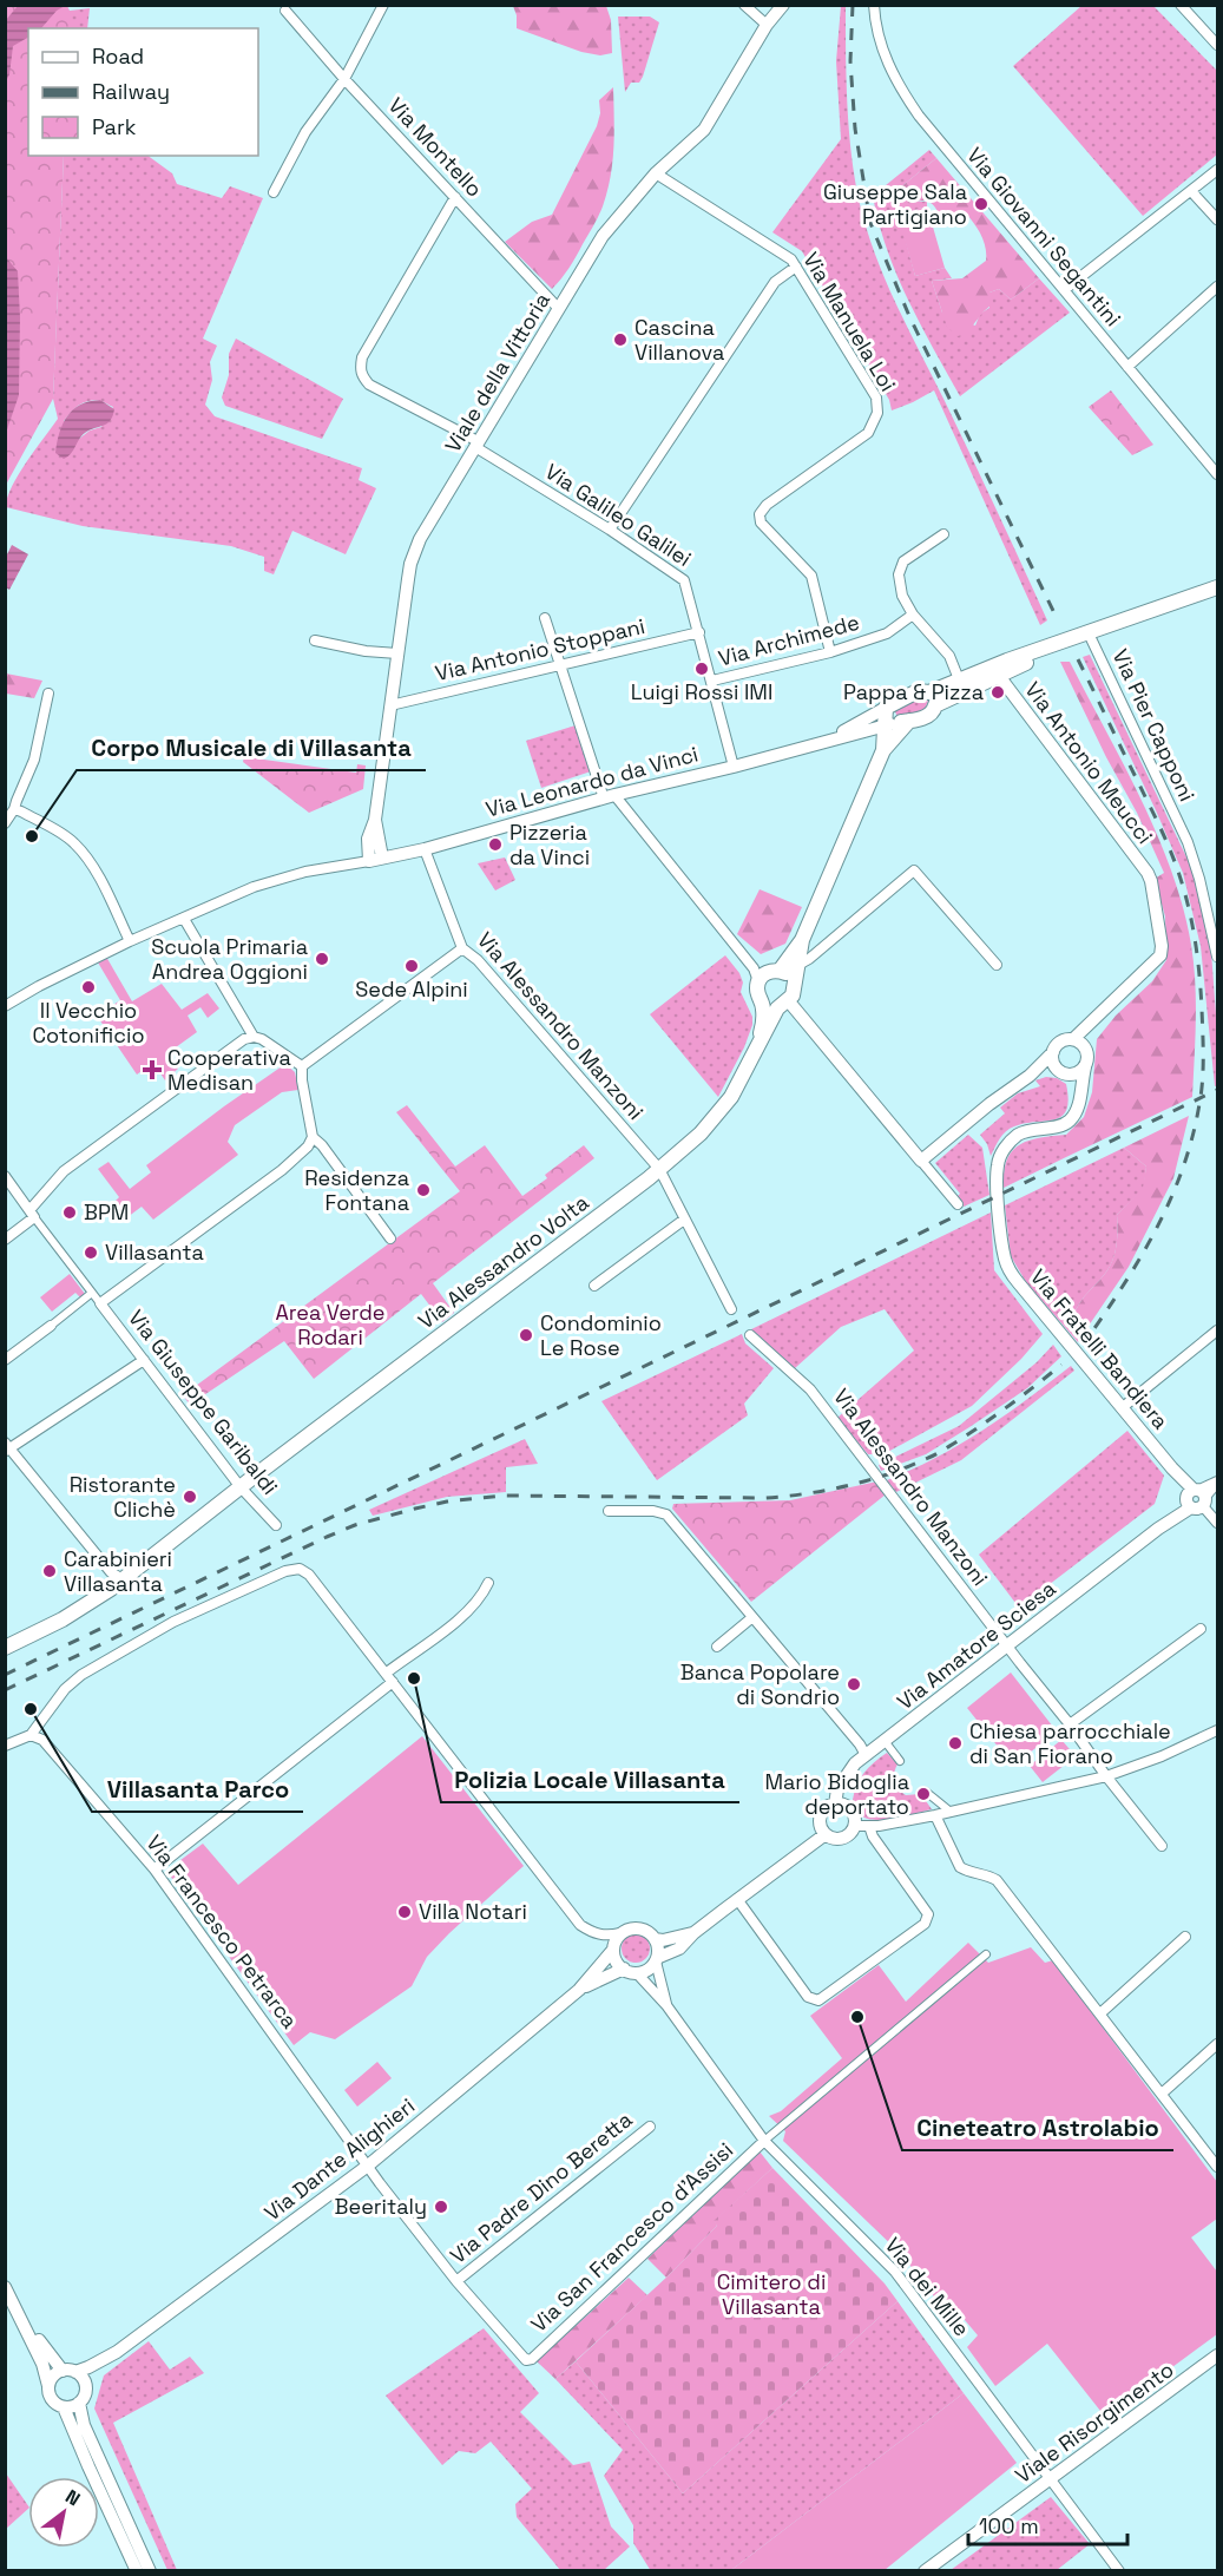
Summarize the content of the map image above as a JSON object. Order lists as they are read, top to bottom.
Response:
{
  "streets": {
    "main road": ["Via Alessandro Volta"],
    "street": [
      "Via Montello",
      "Via Giovanni Segantini",
      "Via Manuela Loi",
      "Viale della Vittoria",
      "Via Galileo Galilei",
      "Via Archimede",
      "Via Antonio Stoppani",
      "Via Pier Capponi",
      "Via Antonio Meucci",
      "Via Leonardo da Vinci",
      "Via Alessandro Manzoni",
      "Via Fratelli Bandiera",
      "Via Giuseppe Garibaldi",
      "Via Amatore Sciesa",
      "Via Francesco Petrarca",
      "Via Dante Alighieri",
      "Via Padre Dino Beretta",
      "Via San Francesco d'Assisi",
      "Via dei Mille",
      "Viale Risorgimento"
    ]
  },
  "crossings": [
    ["Via Montello", "Viale della Vittoria"],
    ["Via Montello", "Via Galileo Galilei"],
    ["Via Manuela Loi", "Viale della Vittoria"],
    ["Via Manuela Loi", "Via Archimede"],
    ["Viale della Vittoria", "Via Galileo Galilei"],
    ["Viale della Vittoria", "Via Antonio Stoppani"],
    ["Viale della Vittoria", "Via Leonardo da Vinci"],
    ["Via Galileo Galilei", "Via Archimede"],
    ["Via Galileo Galilei", "Via Antonio Stoppani"],
    ["Via Galileo Galilei", "Via Leonardo da Vinci"],
    ["Via Antonio Meucci", "Via Fratelli Bandiera"],
    ["Via Leonardo da Vinci", "Via Alessandro Manzoni"],
    ["Via Leonardo da Vinci", "Via Alessandro Volta"],
    ["Via Alessandro Manzoni", "Via Alessandro Volta"],
    ["Via Alessandro Manzoni", "Via Amatore Sciesa"],
    ["Via Alessandro Volta", "Via Giuseppe Garibaldi"],
    ["Via Fratelli Bandiera", "Via Amatore Sciesa"],
    ["Via Francesco Petrarca", "Via Dante Alighieri"],
    ["Via Francesco Petrarca", "Via Padre Dino Beretta"],
    ["Via Francesco Petrarca", "Via San Francesco d'Assisi"],
    ["Via Dante Alighieri", "Via dei Mille"],
    ["Via San Francesco d'Assisi", "Via dei Mille"],
    ["Via dei Mille", "Viale Risorgimento"]
  ],
  "parks": ["Area Verde Rodari", "Cimitero di Villasanta"],
  "places": {
    "other": [
      "Giuseppe Sala Partigiano",
      "Cascina Villanova",
      "Luigi Rossi IMI",
      "Pappa & Pizza",
      "Corpo Musicale di Villasanta",
      "Pizzeria da Vinci",
      "Scuola Primaria Andrea Oggioni",
      "Sede Alpini",
      "Il Vecchio Cotonificio",
      "Residenza Fontana",
      "BPM",
      "Villasanta",
      "Condominio Le Rose",
      "Ristorante Clichè",
      "Carabinieri Villasanta",
      "Polizia Locale Villasanta",
      "Banca Popolare di Sondrio",
      "Villasanta Parco",
      "Chiesa parrocchiale di San Fiorano",
      "Mario Bidoglia deportato",
      "Villa Notari",
      "Cineteatro Astrolabio",
      "Beeritaly"
    ],
    "health": ["Cooperativa Medisan"]
  },
  "legend": ["Road", "Railway", "Park"],
  "scale_bar": "100 m",
  "north": "top right"
}
